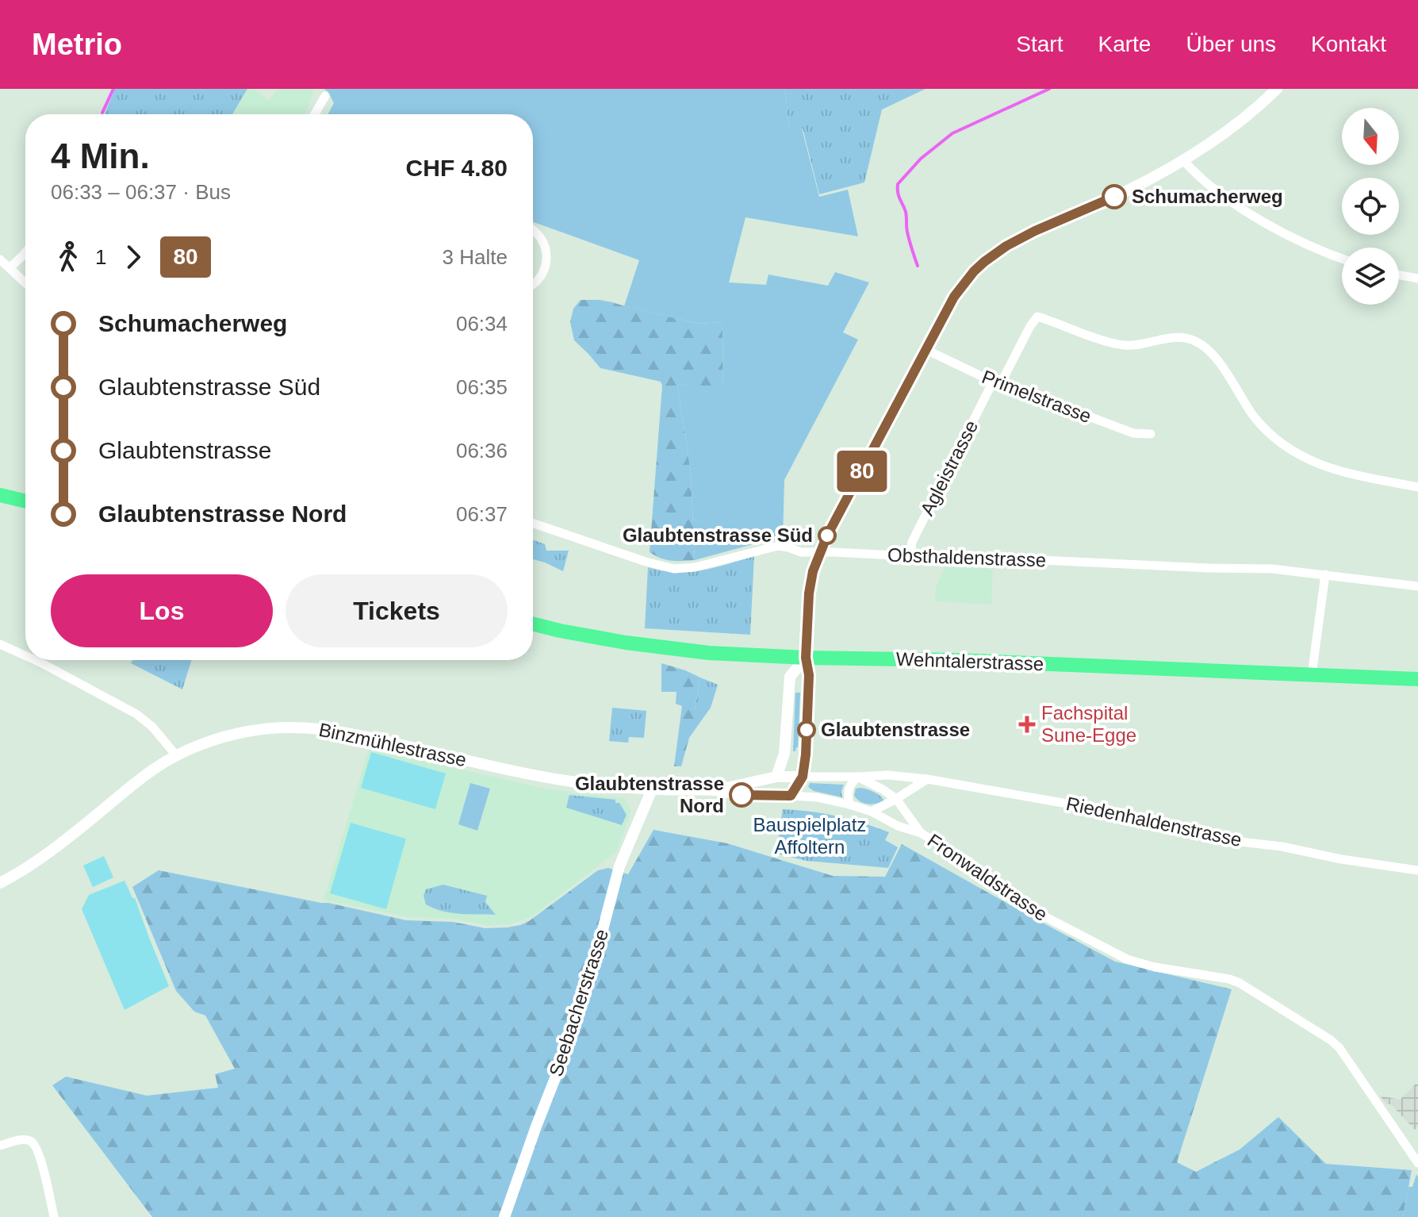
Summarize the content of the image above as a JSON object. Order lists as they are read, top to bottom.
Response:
{
  "streets": {
    "main road": ["Wehntalerstrasse"],
    "street": [
      "Primelstrasse",
      "Agleistrasse",
      "Obsthaldenstrasse",
      "Binzmühlestrasse",
      "Riedenhaldenstrasse",
      "Fronwaldstrasse",
      "Seebacherstrasse"
    ]
  },
  "crossings": [
    ["Primelstrasse", "Agleistrasse"],
    ["Agleistrasse", "Obsthaldenstrasse"],
    ["Binzmühlestrasse", "Riedenhaldenstrasse"],
    ["Binzmühlestrasse", "Fronwaldstrasse"],
    ["Binzmühlestrasse", "Seebacherstrasse"],
    ["Riedenhaldenstrasse", "Fronwaldstrasse"]
  ],
  "parks": ["Bauspielplatz Affoltern"],
  "places": {
    "other": [
      "Schumacherweg",
      "Glaubtenstrasse Süd",
      "Glaubtenstrasse",
      "Glaubtenstrasse Nord"
    ],
    "health": ["Fachspital Sune-Egge"]
  },
  "lines": ["bus line 80"],
  "north": "bottom",
  "page": {
    "header": "Metrio",
    "nav": [
      "Start",
      "Karte",
      "Über uns",
      "Kontakt"
    ],
    "on_map": "80",
    "heading": ["4 Min.", "06:33 – 06:37 · Bus", "CHF 4.80"],
    "legs": ["1", "80", "3 Halte"],
    "list": [
      {
        "name": "Schumacherweg",
        "value": "06:34"
      },
      {
        "name": "Glaubtenstrasse Süd",
        "value": "06:35"
      },
      {
        "name": "Glaubtenstrasse",
        "value": "06:36"
      },
      {
        "name": "Glaubtenstrasse Nord",
        "value": "06:37"
      }
    ],
    "buttons": ["Los", "Tickets"]
  }
}
